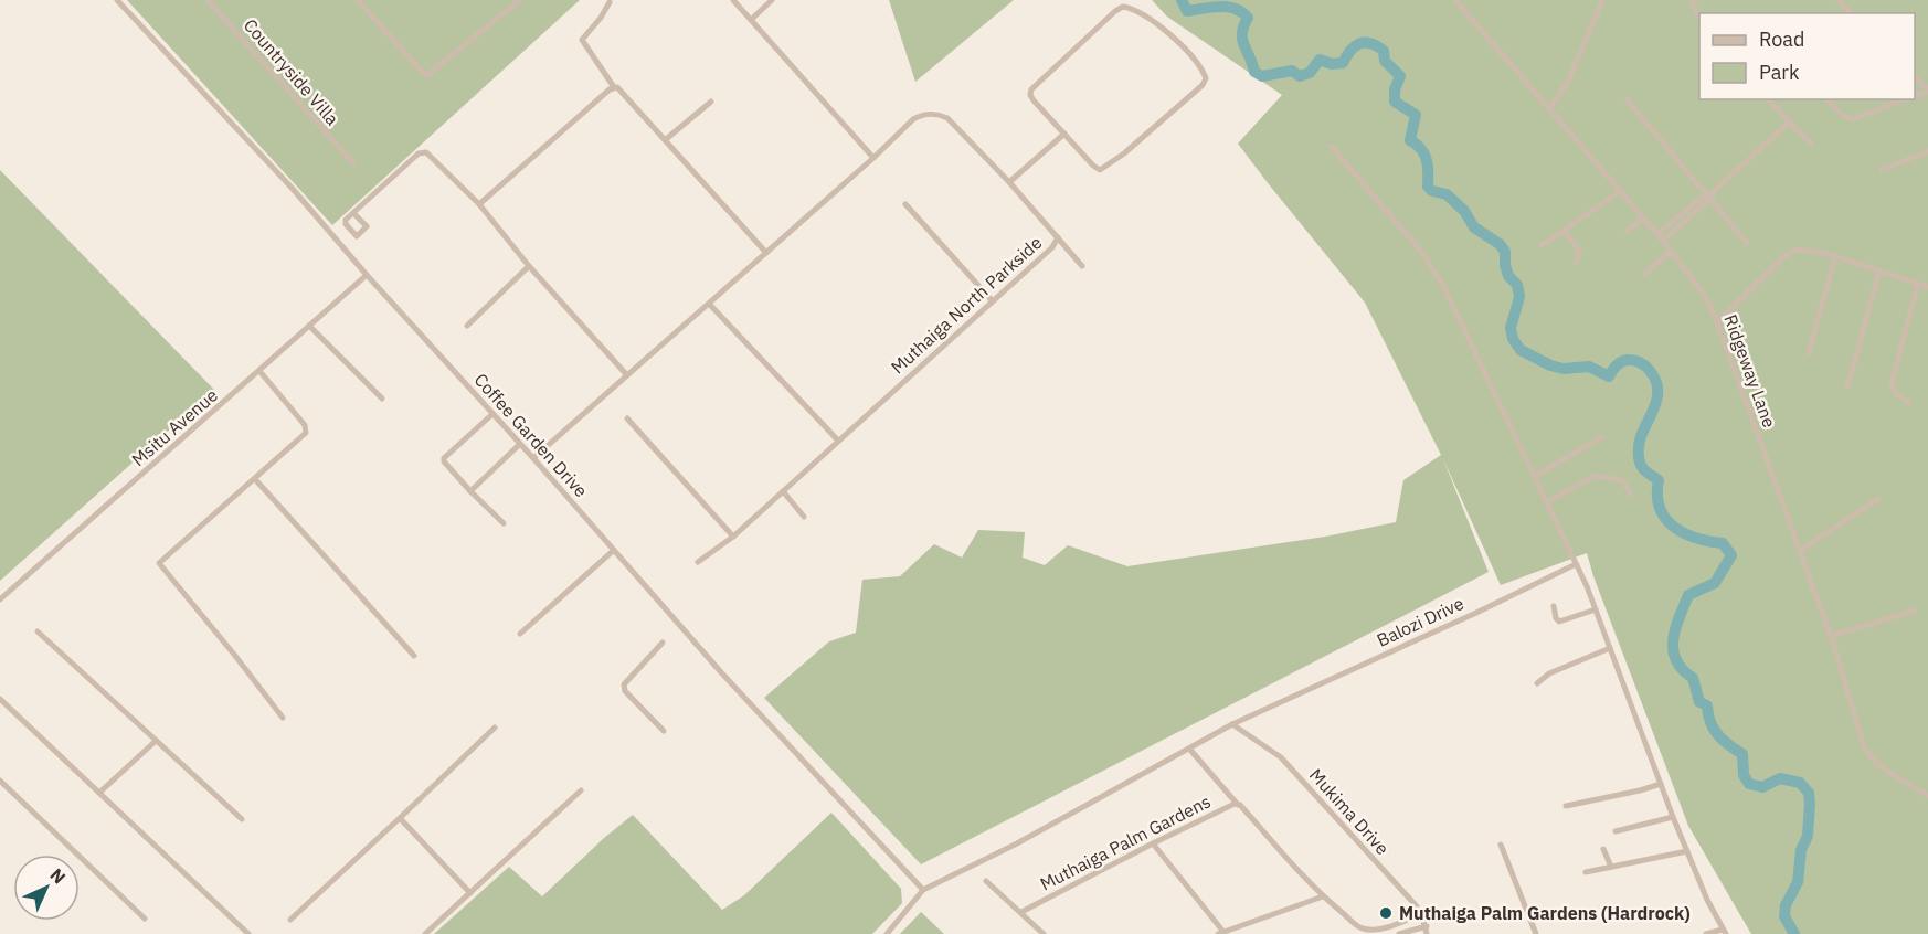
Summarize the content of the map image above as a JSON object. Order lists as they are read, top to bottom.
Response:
{
  "streets": {
    "street": [
      "Countryside Villa",
      "Muthaiga North Parkside",
      "Ridgeway Lane",
      "Msitu Avenue",
      "Coffee Garden Drive",
      "Balozi Drive",
      "Mukima Drive",
      "Muthaiga Palm Gardens"
    ]
  },
  "crossings": [
    ["Muthaiga North Parkside", "Coffee Garden Drive"],
    ["Msitu Avenue", "Coffee Garden Drive"],
    ["Coffee Garden Drive", "Balozi Drive"],
    ["Balozi Drive", "Mukima Drive"],
    ["Mukima Drive", "Muthaiga Palm Gardens"]
  ],
  "places": ["Muthaiga Palm Gardens (Hardrock)"],
  "legend": ["Road", "Park"],
  "north": "top right"
}
